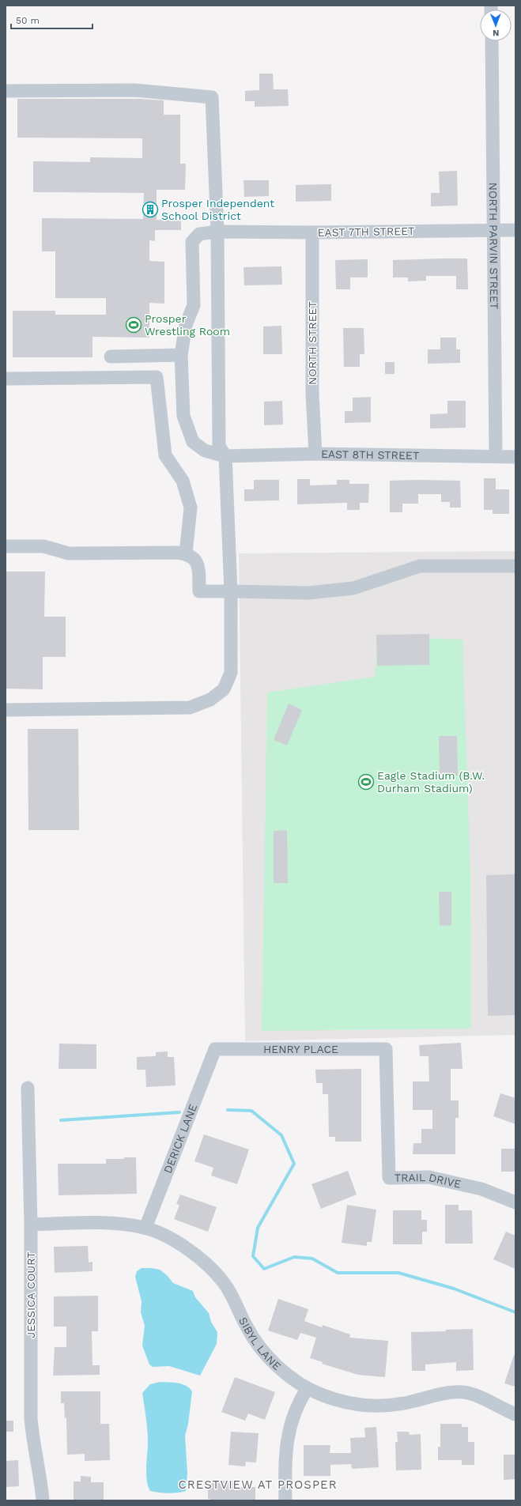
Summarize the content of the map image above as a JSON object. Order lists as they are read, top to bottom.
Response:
{
  "streets": {
    "street": [
      "EAST 7TH STREET",
      "NORTH PARVIN STREET",
      "NORTH STREET",
      "EAST 8TH STREET",
      "HENRY PLACE",
      "DERICK LANE",
      "TRAIL DRIVE",
      "JESSICA COURT",
      "SIBYL LANE"
    ]
  },
  "crossings": [
    ["EAST 7TH STREET", "NORTH PARVIN STREET"],
    ["EAST 7TH STREET", "NORTH STREET"],
    ["EAST 7TH STREET", "EAST 8TH STREET"],
    ["NORTH PARVIN STREET", "EAST 8TH STREET"],
    ["NORTH STREET", "EAST 8TH STREET"],
    ["HENRY PLACE", "DERICK LANE"],
    ["HENRY PLACE", "TRAIL DRIVE"],
    ["DERICK LANE", "SIBYL LANE"],
    ["JESSICA COURT", "SIBYL LANE"]
  ],
  "districts": ["CRESTVIEW AT PROSPER"],
  "places": {
    "building": ["Prosper Independent School District"],
    "sports": ["Prosper Wrestling Room", "Eagle Stadium (B.W. Durham Stadium)"]
  },
  "scale_bar": "50 m",
  "north": "bottom"
}
